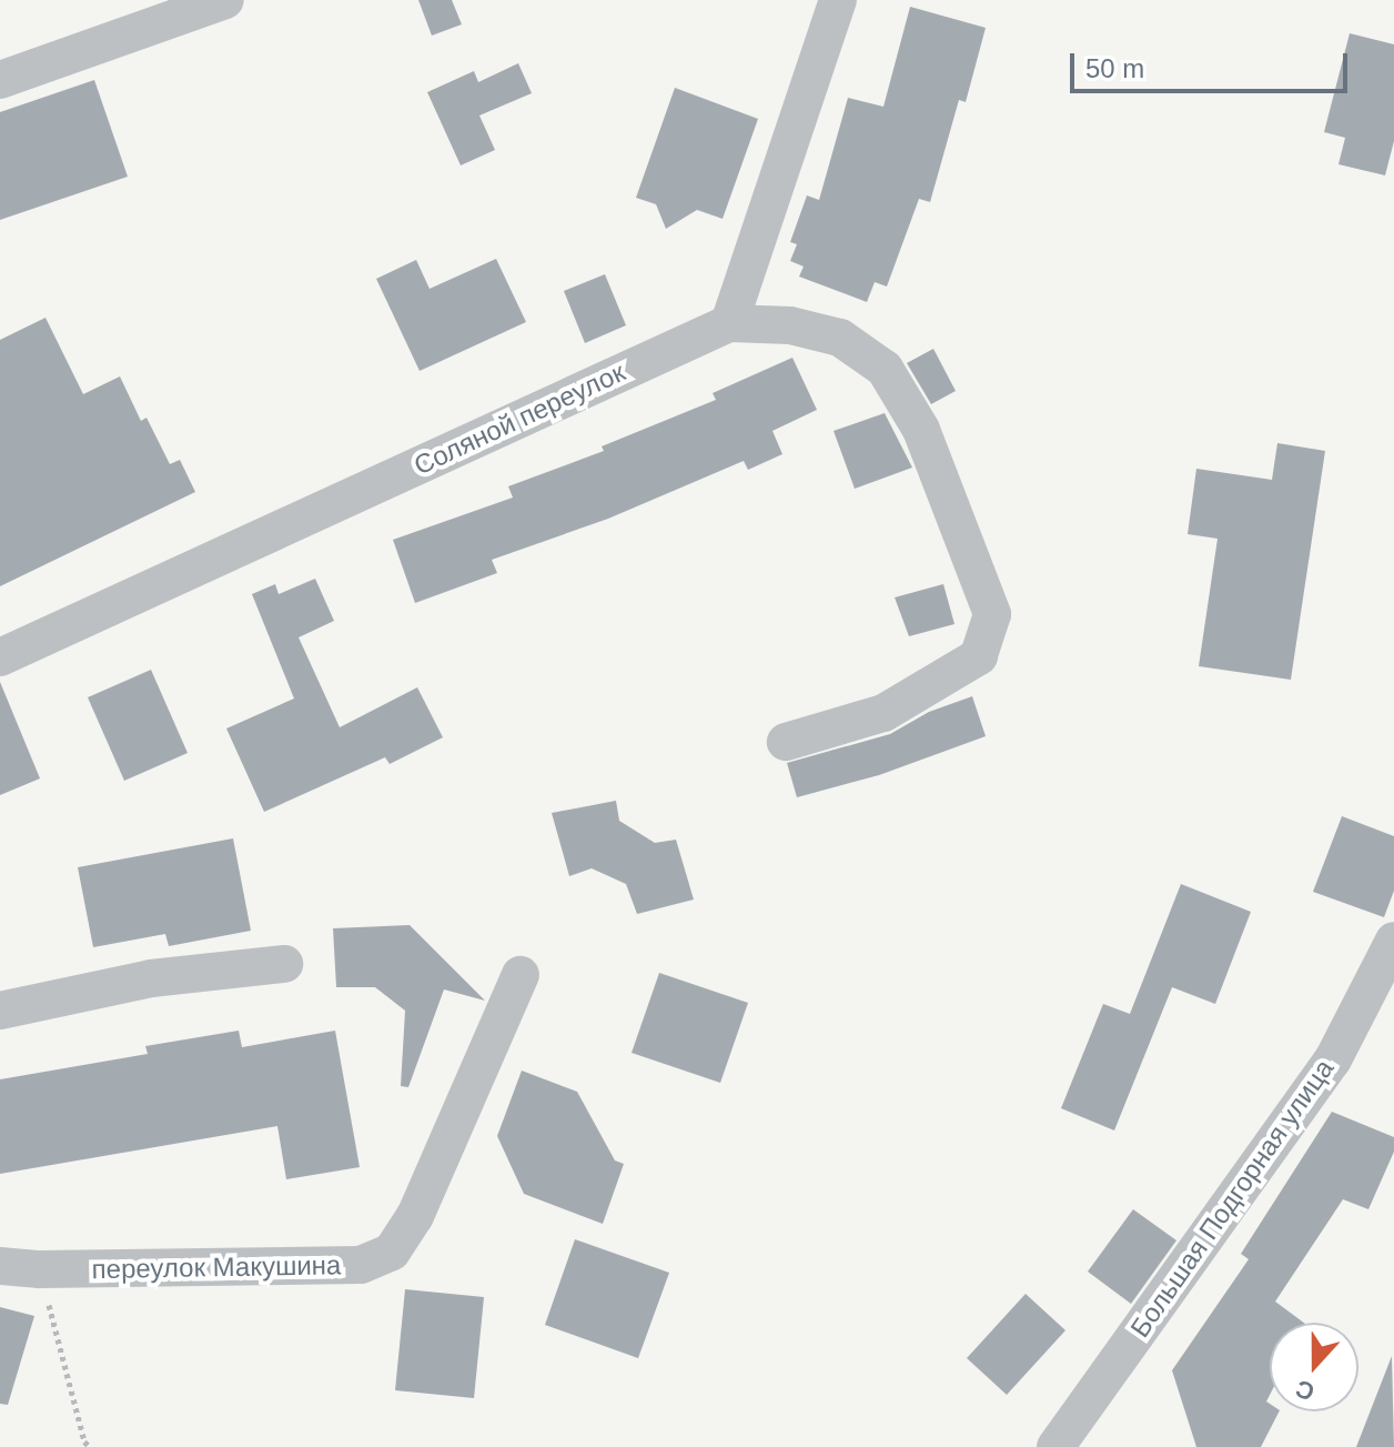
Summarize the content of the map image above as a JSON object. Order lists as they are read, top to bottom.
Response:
{
  "streets": {
    "street": ["Соляной переулок", "Большая Подгорная улица", "переулок Макушина"]
  },
  "scale_bar": "50 m",
  "north": "bottom"
}
